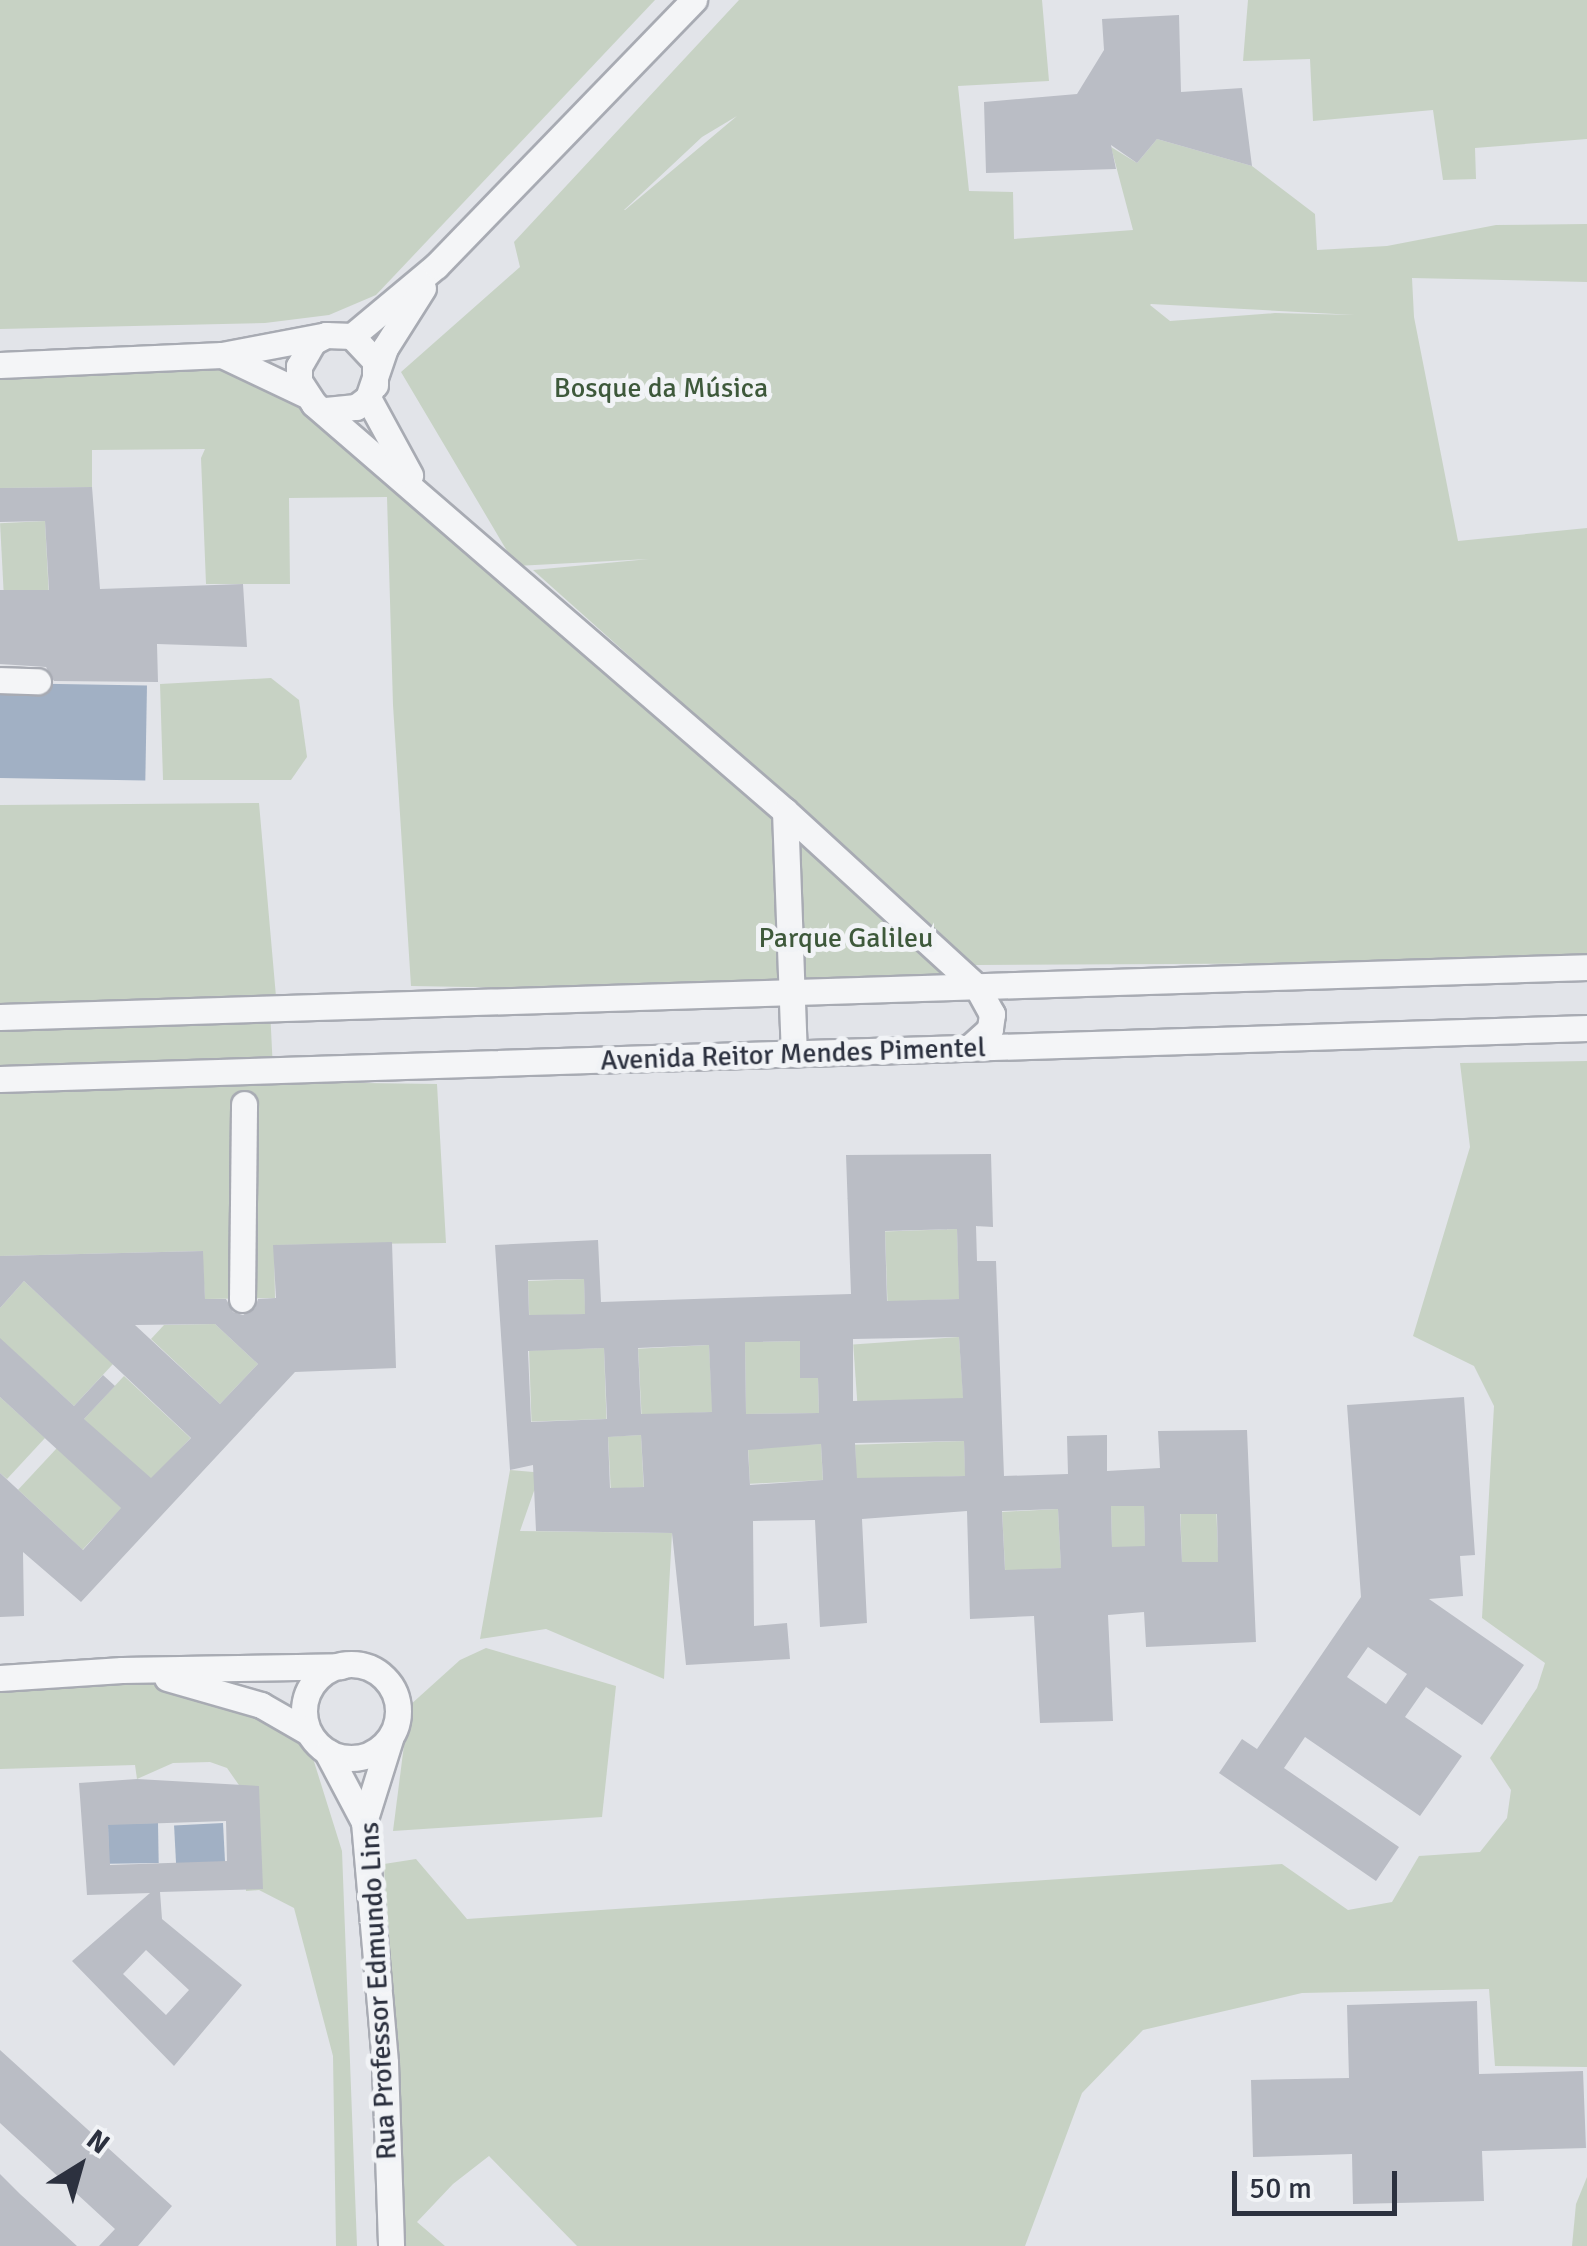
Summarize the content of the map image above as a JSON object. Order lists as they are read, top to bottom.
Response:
{
  "streets": {
    "street": ["Avenida Reitor Mendes Pimentel", "Rua Professor Edmundo Lins"]
  },
  "parks": ["Bosque da Música", "Parque Galileu"],
  "scale_bar": "50 m",
  "north": "top right"
}
